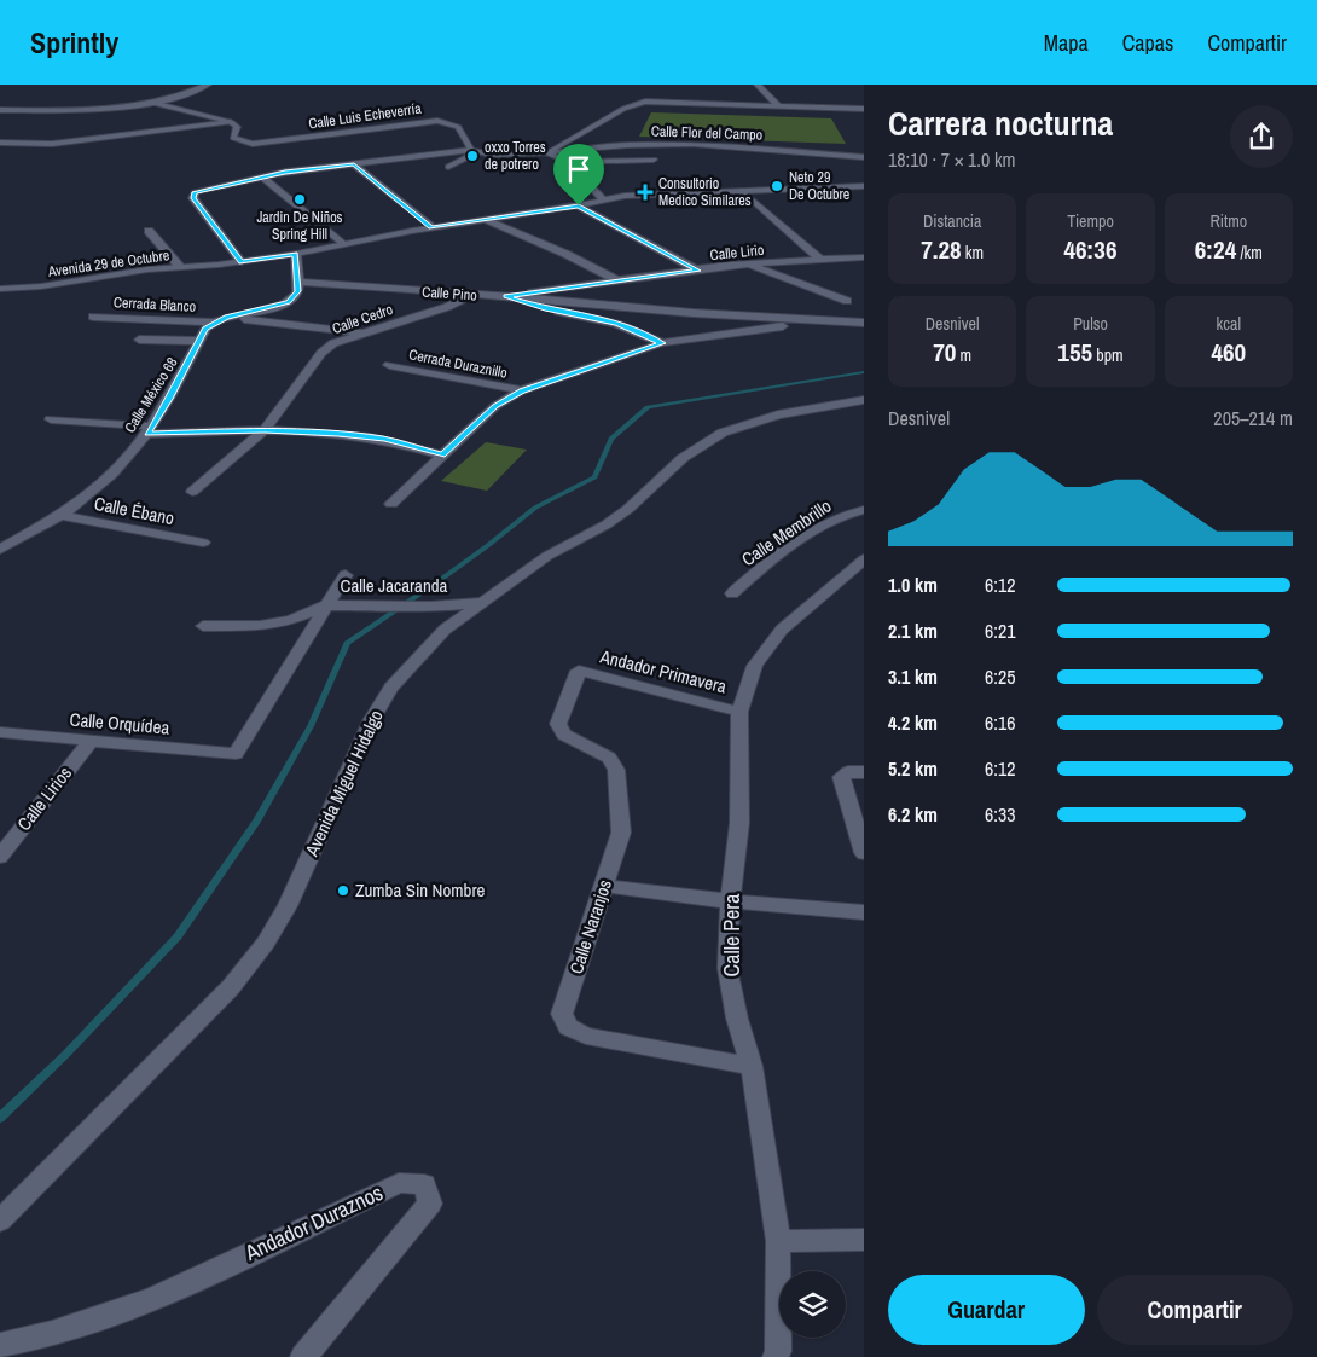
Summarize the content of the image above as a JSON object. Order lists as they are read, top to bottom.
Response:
{
  "streets": {
    "street": [
      "Calle Luis Echeverría",
      "Calle Flor del Campo",
      "Calle Lirio",
      "Avenida 29 de Octubre",
      "Calle Pino",
      "Cerrada Blanco",
      "Calle Cedro",
      "Cerrada Duraznillo",
      "Calle México 68",
      "Calle Ébano",
      "Calle Membrillo",
      "Calle Jacaranda",
      "Andador Primavera",
      "Calle Orquídea",
      "Avenida Miguel Hidalgo",
      "Calle Lirios",
      "Calle Naranjos",
      "Calle Pera",
      "Andador Duraznos"
    ]
  },
  "crossings": [
    ["Calle Lirio", "Calle Pino"],
    ["Calle Pino", "Calle Cedro"],
    ["Calle Pino", "Cerrada Duraznillo"],
    ["Calle Pino", "Calle México 68"],
    ["Cerrada Blanco", "Calle México 68"],
    ["Calle México 68", "Calle Ébano"],
    ["Calle Jacaranda", "Calle Orquídea"],
    ["Calle Jacaranda", "Avenida Miguel Hidalgo"],
    ["Andador Primavera", "Calle Naranjos"],
    ["Andador Primavera", "Calle Pera"],
    ["Calle Orquídea", "Calle Lirios"],
    ["Calle Naranjos", "Calle Pera"]
  ],
  "places": {
    "other": [
      "oxxo Torres de potrero",
      "Neto 29 De Octubre",
      "Jardin De Niños Spring Hill",
      "Zumba Sin Nombre"
    ],
    "health": ["Consultorio Medico Similares"]
  },
  "page": {
    "header": "Sprintly",
    "nav": ["Mapa", "Capas", "Compartir"],
    "heading": ["Carrera nocturna", "18:10 · 7 × 1.0 km"],
    "stats": [
      ["Distancia", "7.28 km"],
      ["Tiempo", "46:36"],
      ["Ritmo", "6:24 /km"],
      ["Desnivel", "70 m"],
      ["Pulso", "155 bpm"],
      ["kcal", "460"]
    ],
    "chart": ["Desnivel", "205–214 m"],
    "list": [
      {
        "name": "1.0 km",
        "note": "6:12"
      },
      {
        "name": "2.1 km",
        "note": "6:21"
      },
      {
        "name": "3.1 km",
        "note": "6:25"
      },
      {
        "name": "4.2 km",
        "note": "6:16"
      },
      {
        "name": "5.2 km",
        "note": "6:12"
      },
      {
        "name": "6.2 km",
        "note": "6:33"
      }
    ],
    "buttons": ["Guardar", "Compartir"]
  }
}
